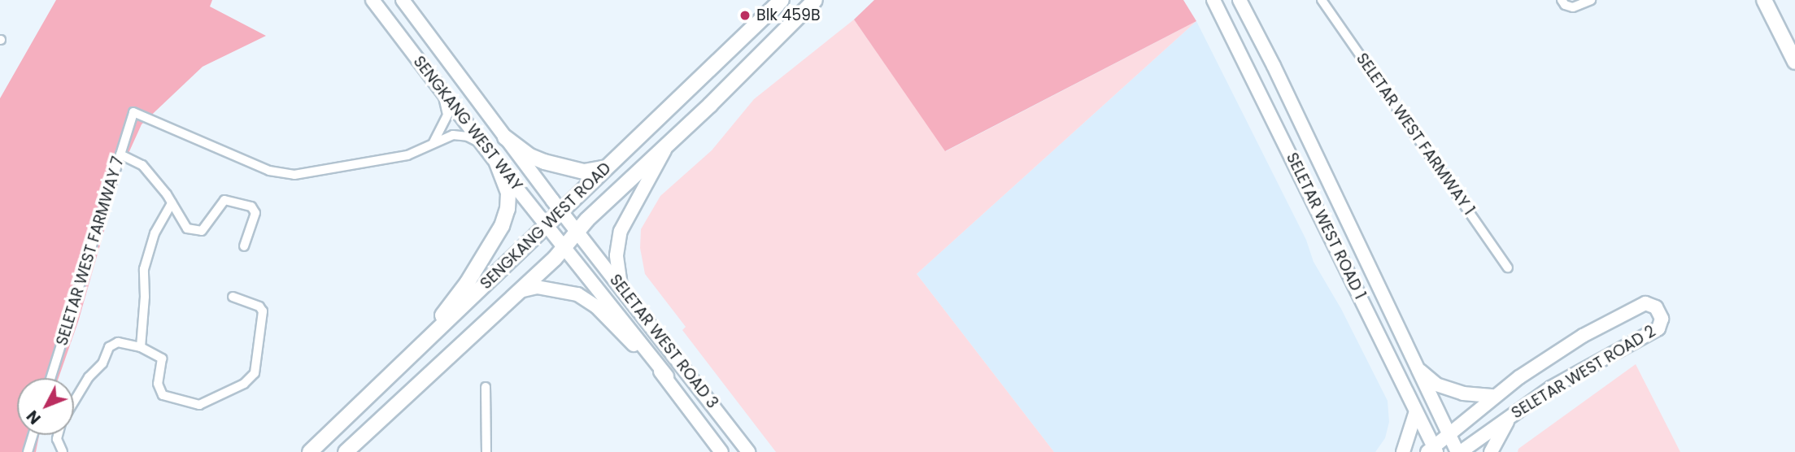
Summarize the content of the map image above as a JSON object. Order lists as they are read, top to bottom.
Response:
{
  "streets": {
    "main road": [
      "SENGKANG WEST WAY",
      "SENGKANG WEST ROAD",
      "SELETAR WEST ROAD 1",
      "SELETAR WEST ROAD 3",
      "SELETAR WEST ROAD 2"
    ],
    "street": ["SELETAR WEST FARMWAY 1", "SELETAR WEST FARMWAY 7"]
  },
  "crossings": [
    ["SENGKANG WEST WAY", "SENGKANG WEST ROAD"],
    ["SENGKANG WEST WAY", "SELETAR WEST ROAD 3"],
    ["SENGKANG WEST ROAD", "SELETAR WEST ROAD 3"],
    ["SELETAR WEST ROAD 1", "SELETAR WEST ROAD 2"]
  ],
  "places": ["Blk 459B"],
  "north": "bottom left"
}
